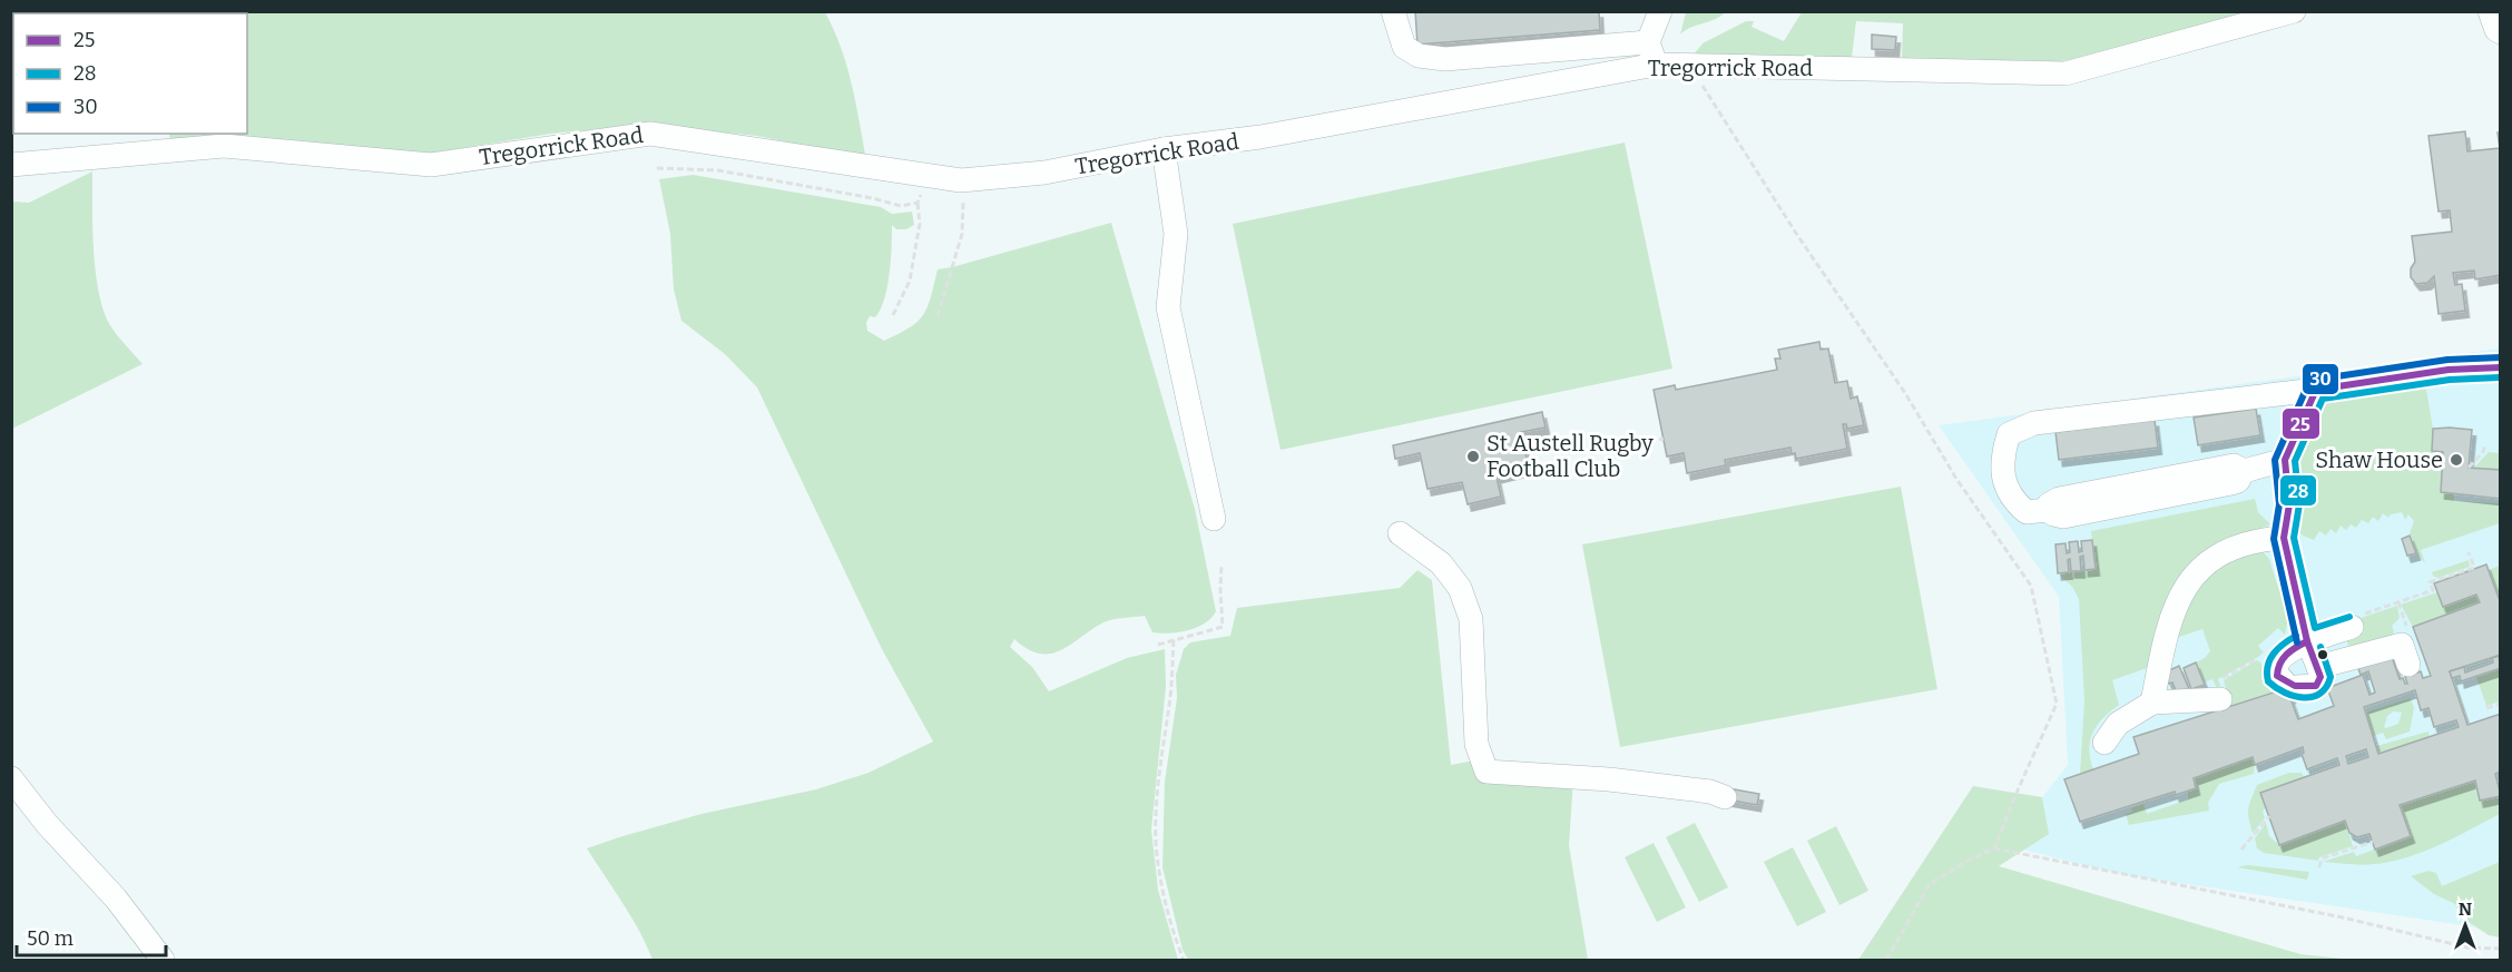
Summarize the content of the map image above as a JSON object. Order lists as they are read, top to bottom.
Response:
{
  "streets": {
    "street": ["Tregorrick Road"]
  },
  "places": ["St Austell Rugby Football Club", "Shaw House"],
  "lines": ["transit line 30", "transit line 25", "transit line 28"],
  "legend": ["25", "28", "30"],
  "scale_bar": "50 m",
  "north": "top"
}
